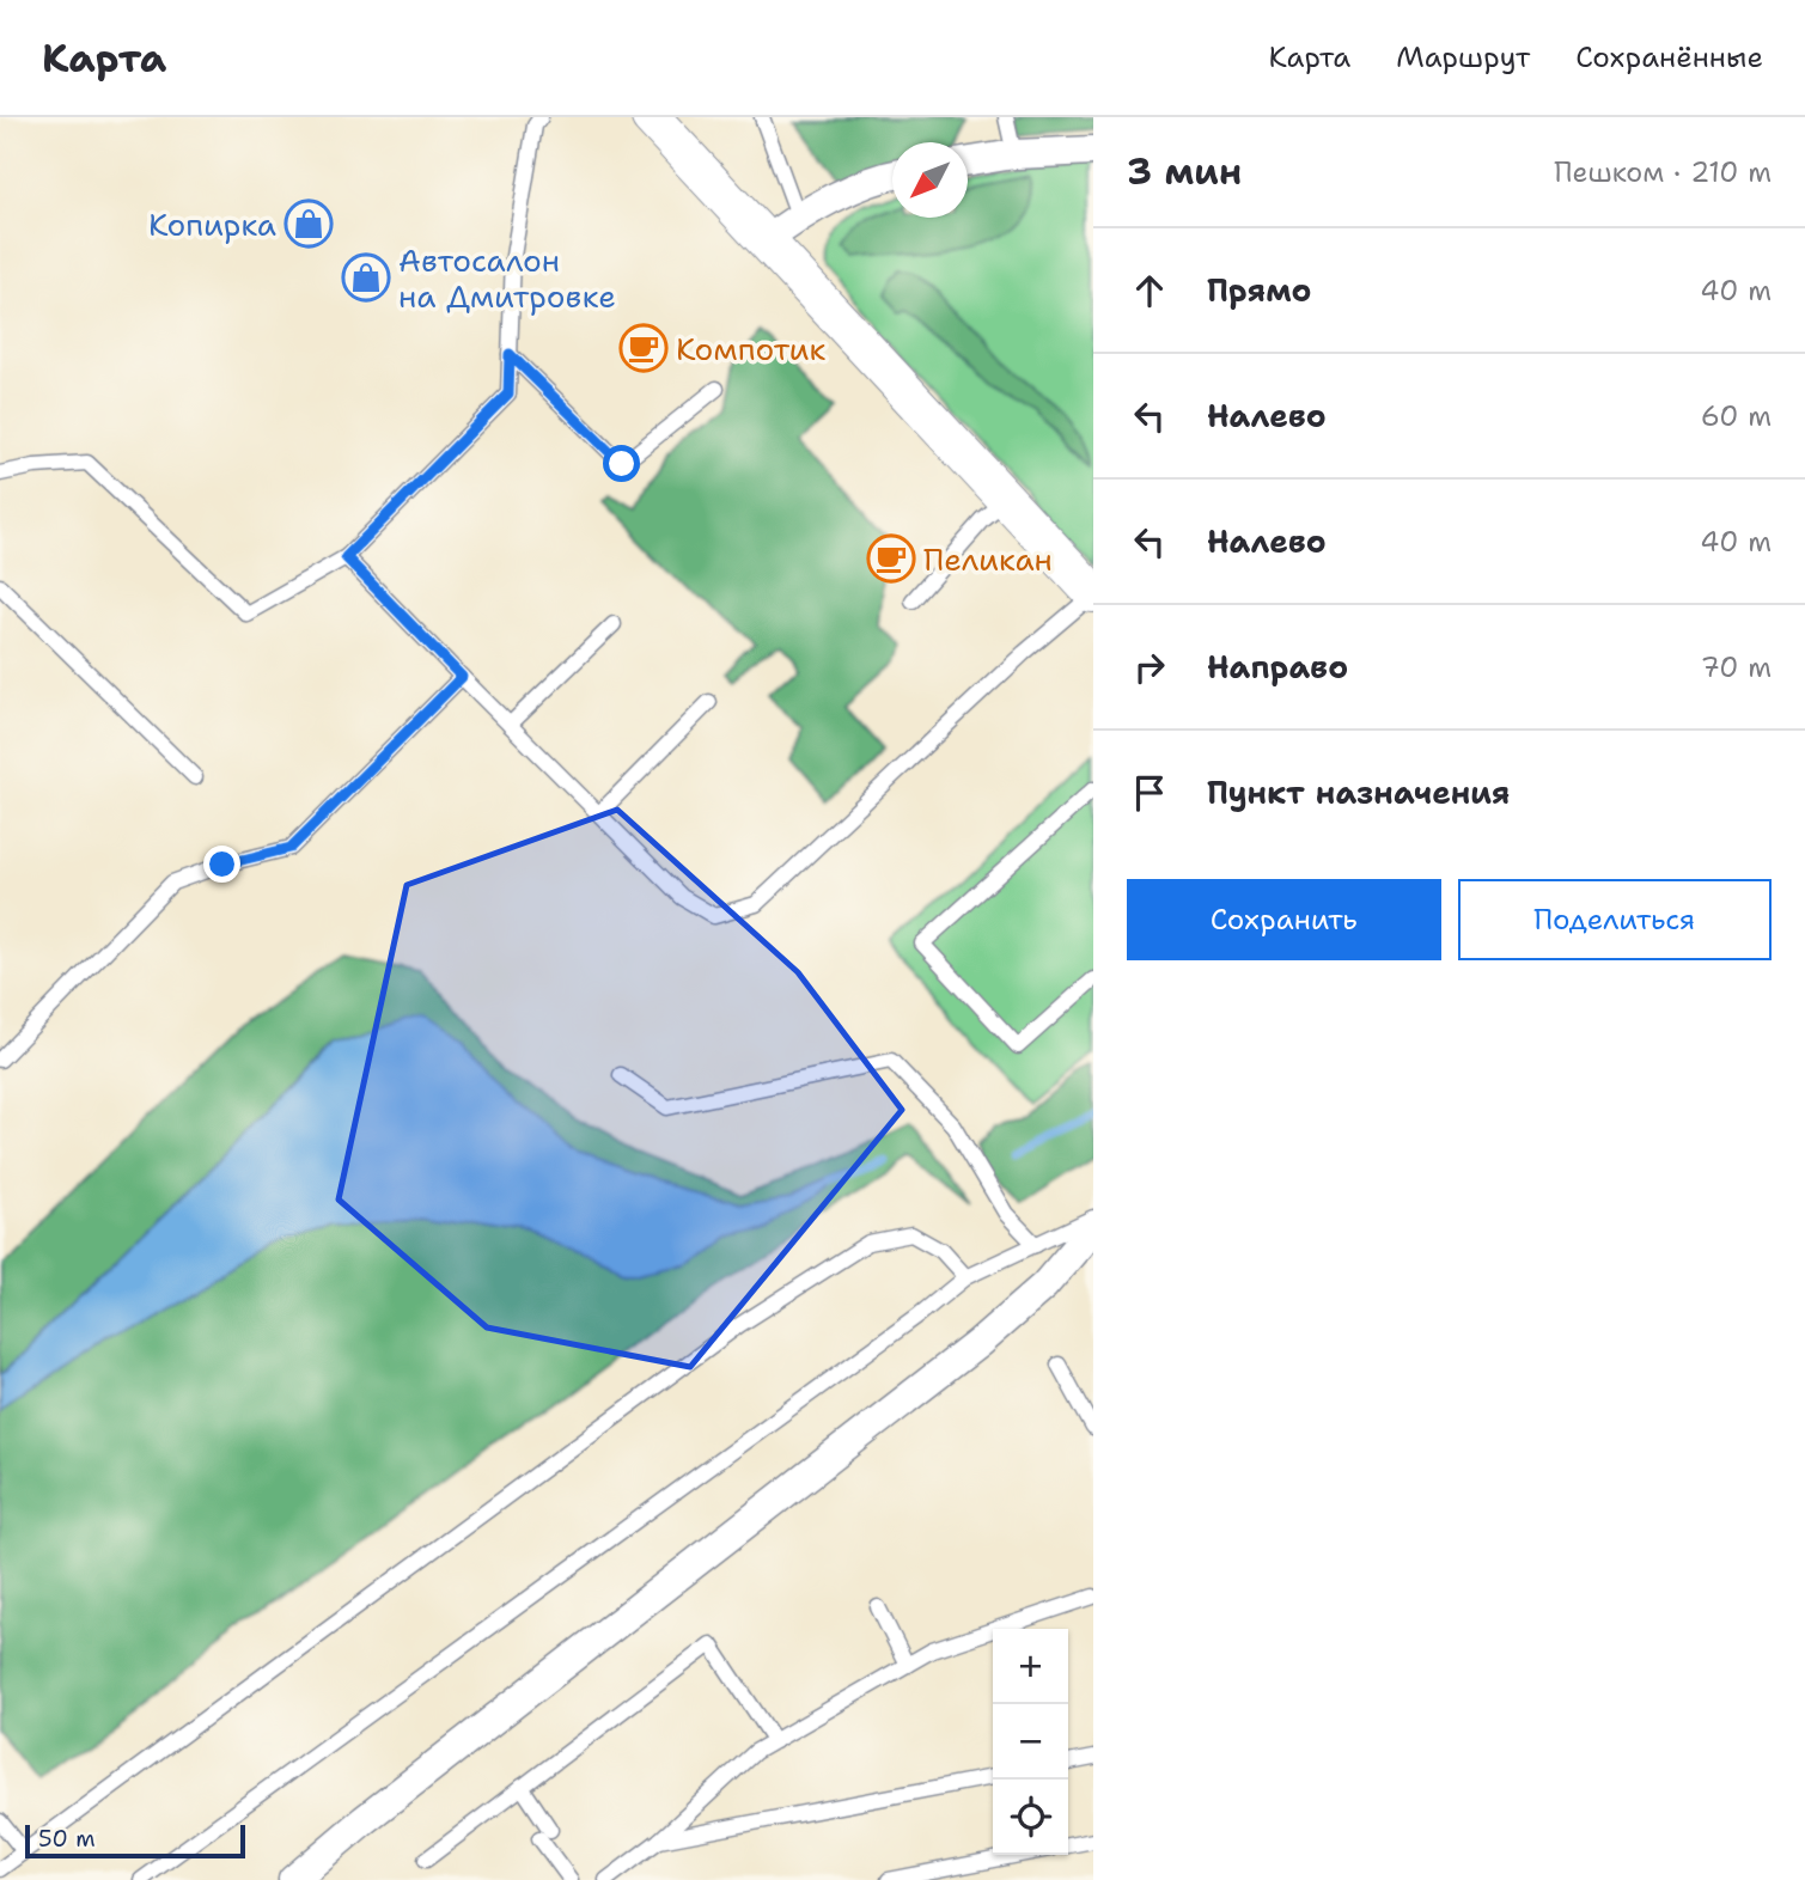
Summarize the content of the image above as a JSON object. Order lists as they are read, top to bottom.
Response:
{
  "places": {
    "shop": ["Копирка", "Автосалон на Дмитровке"],
    "cafe": ["Компотик", "Пеликан"]
  },
  "scale_bar": "50 m",
  "north": "bottom left",
  "page": {
    "header": "Карта",
    "nav": ["Карта", "Маршрут", "Сохранённые"],
    "heading": ["3 мин", "Пешком · 210 m"],
    "list": [
      ["Прямо", "40 m"],
      ["Налево", "60 m"],
      ["Налево", "40 m"],
      ["Направо", "70 m"],
      "Пункт назначения"
    ],
    "buttons": ["Сохранить", "Поделиться"],
    "map_buttons": ["+", "−"],
    "scale": "50 m"
  }
}
